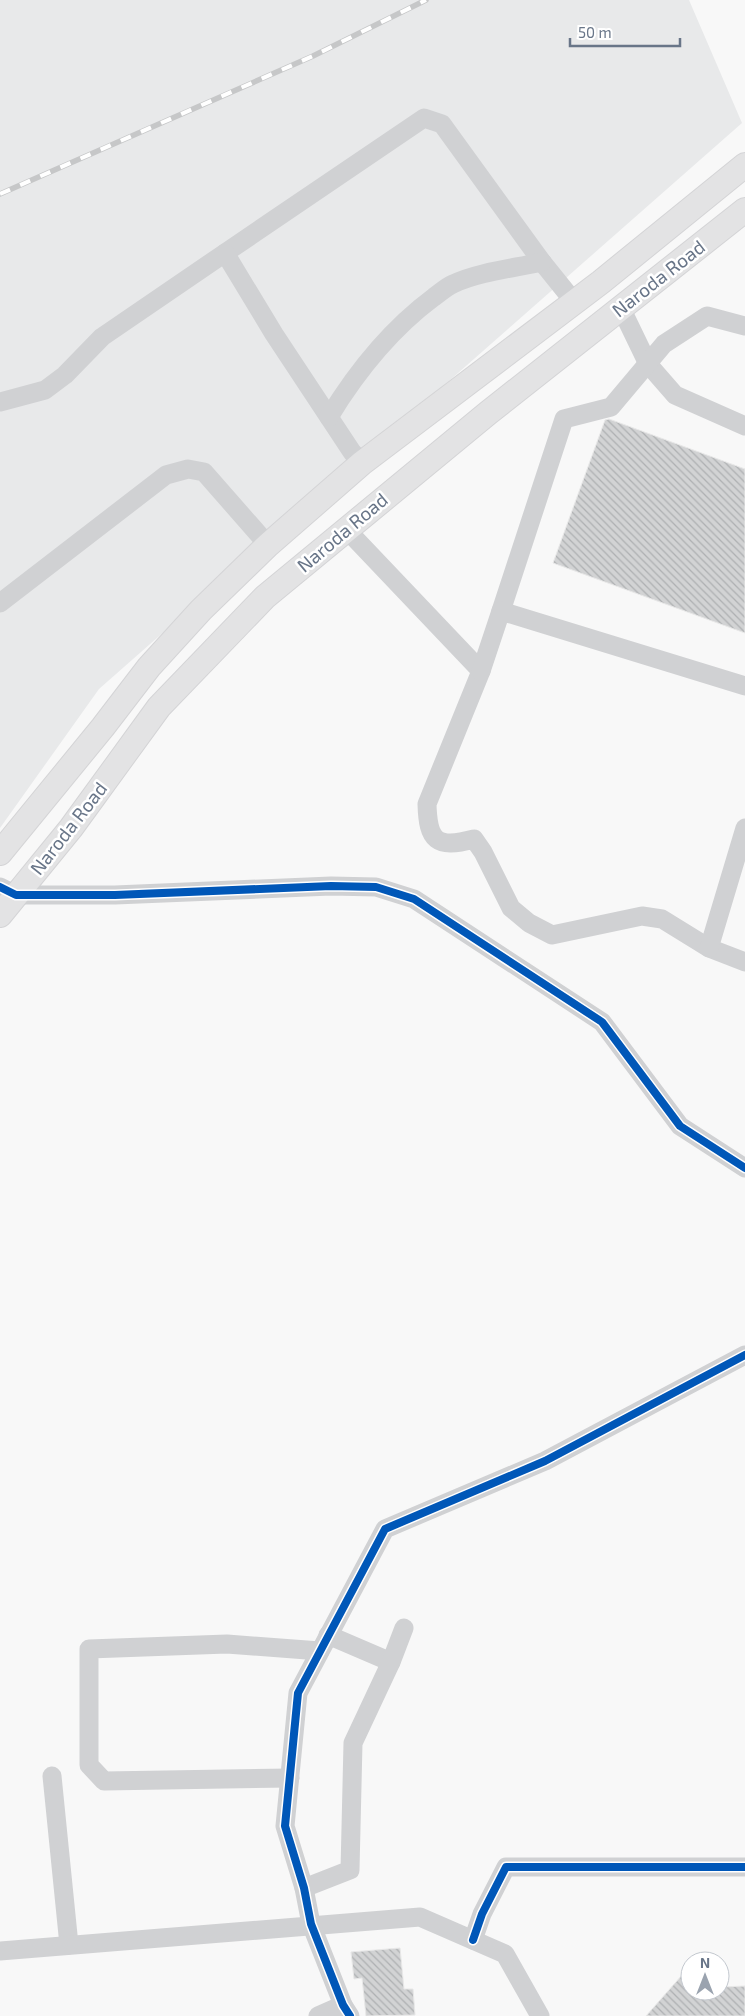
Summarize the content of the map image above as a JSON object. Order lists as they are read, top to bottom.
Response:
{
  "streets": {
    "main road": ["Naroda Road"]
  },
  "scale_bar": "50 m",
  "north": "top"
}
